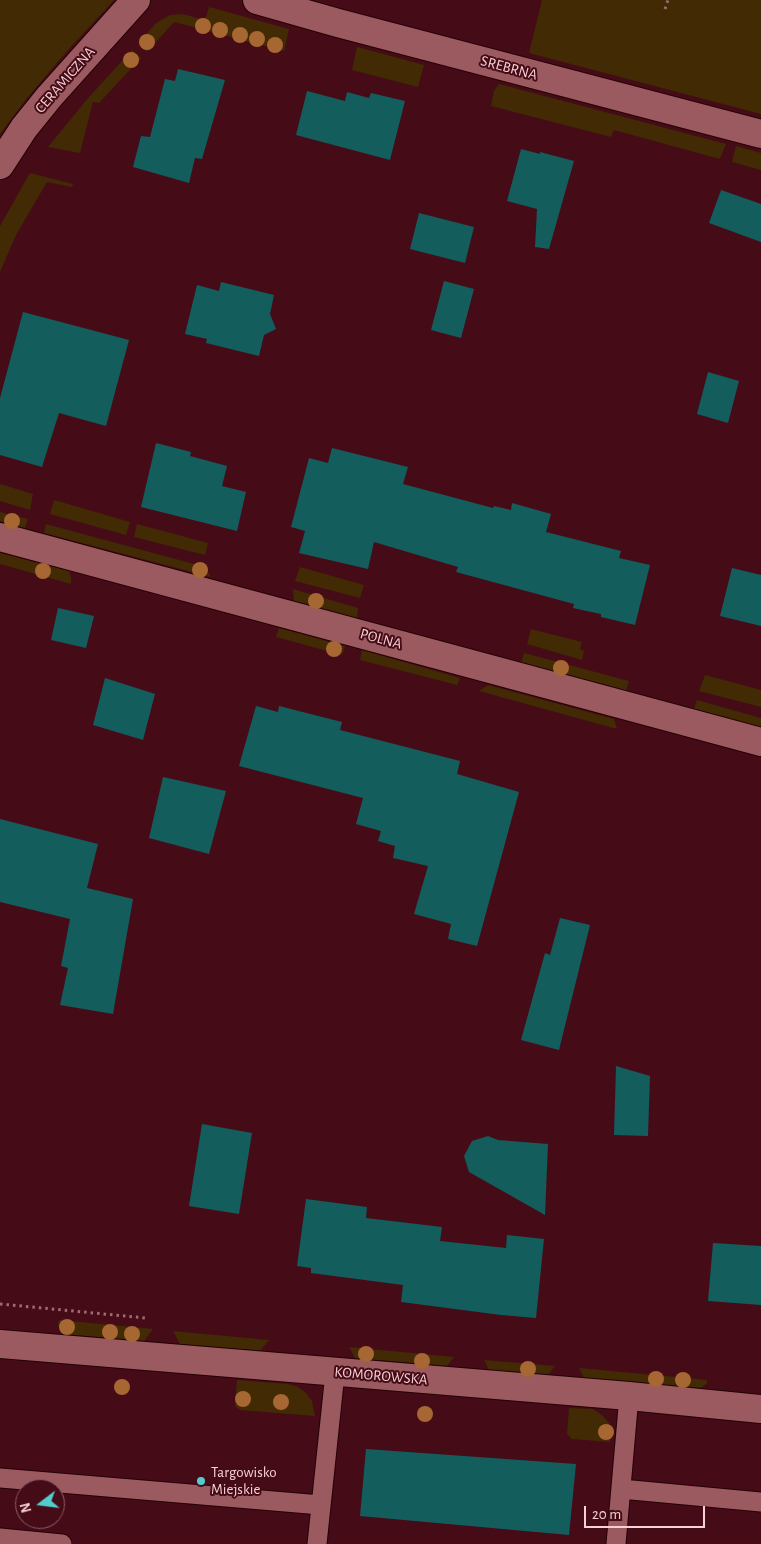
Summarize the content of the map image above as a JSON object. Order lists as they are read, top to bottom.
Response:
{
  "streets": {
    "street": [
      "SREBRNA",
      "CERAMICZNA",
      "POLNA",
      "KOMOROWSKA"
    ]
  },
  "places": ["Targowisko Miejskie"],
  "scale_bar": "20 m",
  "north": "left"
}
